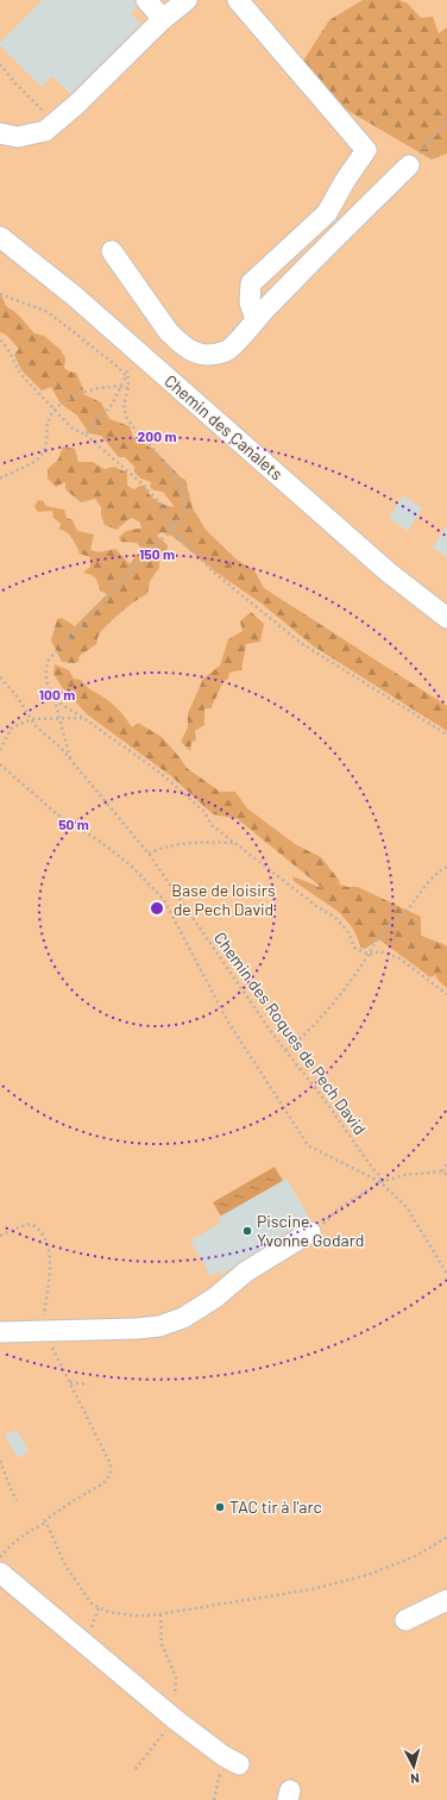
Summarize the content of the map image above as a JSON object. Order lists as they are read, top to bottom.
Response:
{
  "streets": {
    "street": ["Chemin des Canalets"],
    "path": ["Chemin des Roques de Pech David"]
  },
  "parks": ["Base de loisirs de Pech David"],
  "places": ["Piscine Yvonne Godard", "TAC tir à l'arc"],
  "north": "bottom",
  "rings": [
    "200 m",
    "150 m",
    "100 m",
    "50 m"
  ]
}
